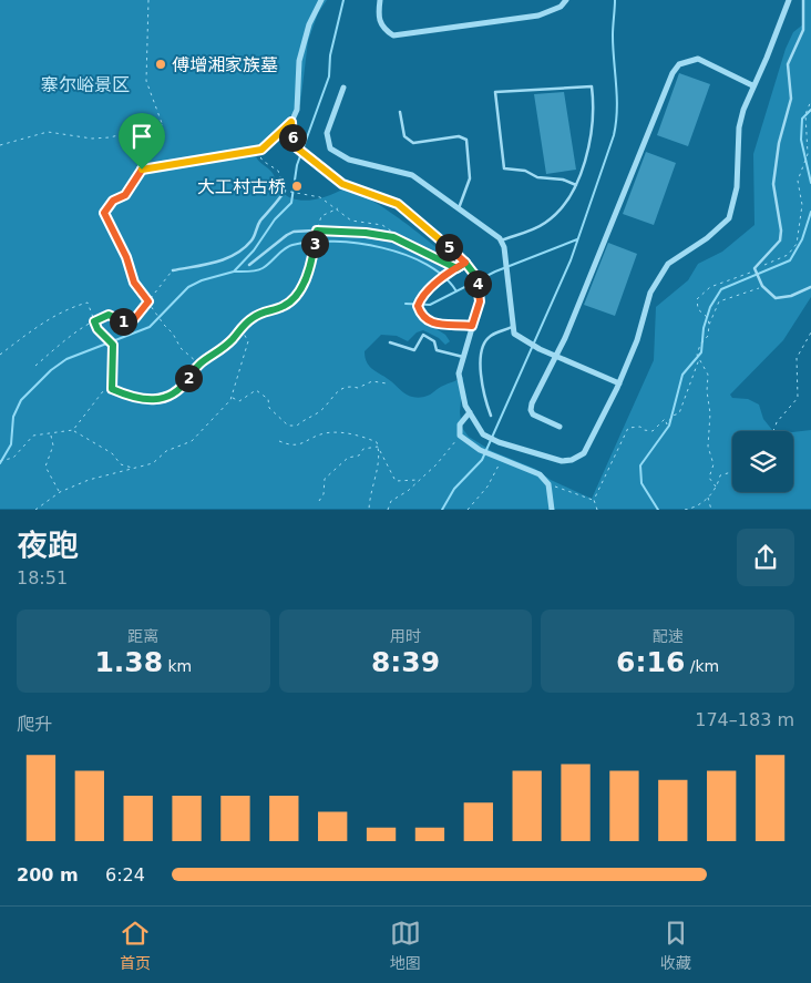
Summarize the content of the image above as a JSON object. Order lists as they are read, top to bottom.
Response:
{
  "parks": ["寨尔峪景区"],
  "places": ["傅增湘家族墓", "大工村古桥"],
  "page": {
    "pins": [
      "6",
      "3",
      "5",
      "4",
      "1",
      "2"
    ],
    "heading": ["夜跑", "18:51"],
    "stats": [
      ["距离", "1.38 km"],
      ["用时", "8:39"],
      ["配速", "6:16 /km"]
    ],
    "chart": ["爬升", "174–183 m"],
    "list": [
      {
        "name": "200 m",
        "note": "6:24"
      }
    ],
    "tabs": ["首页", "地图", "收藏"]
  }
}
